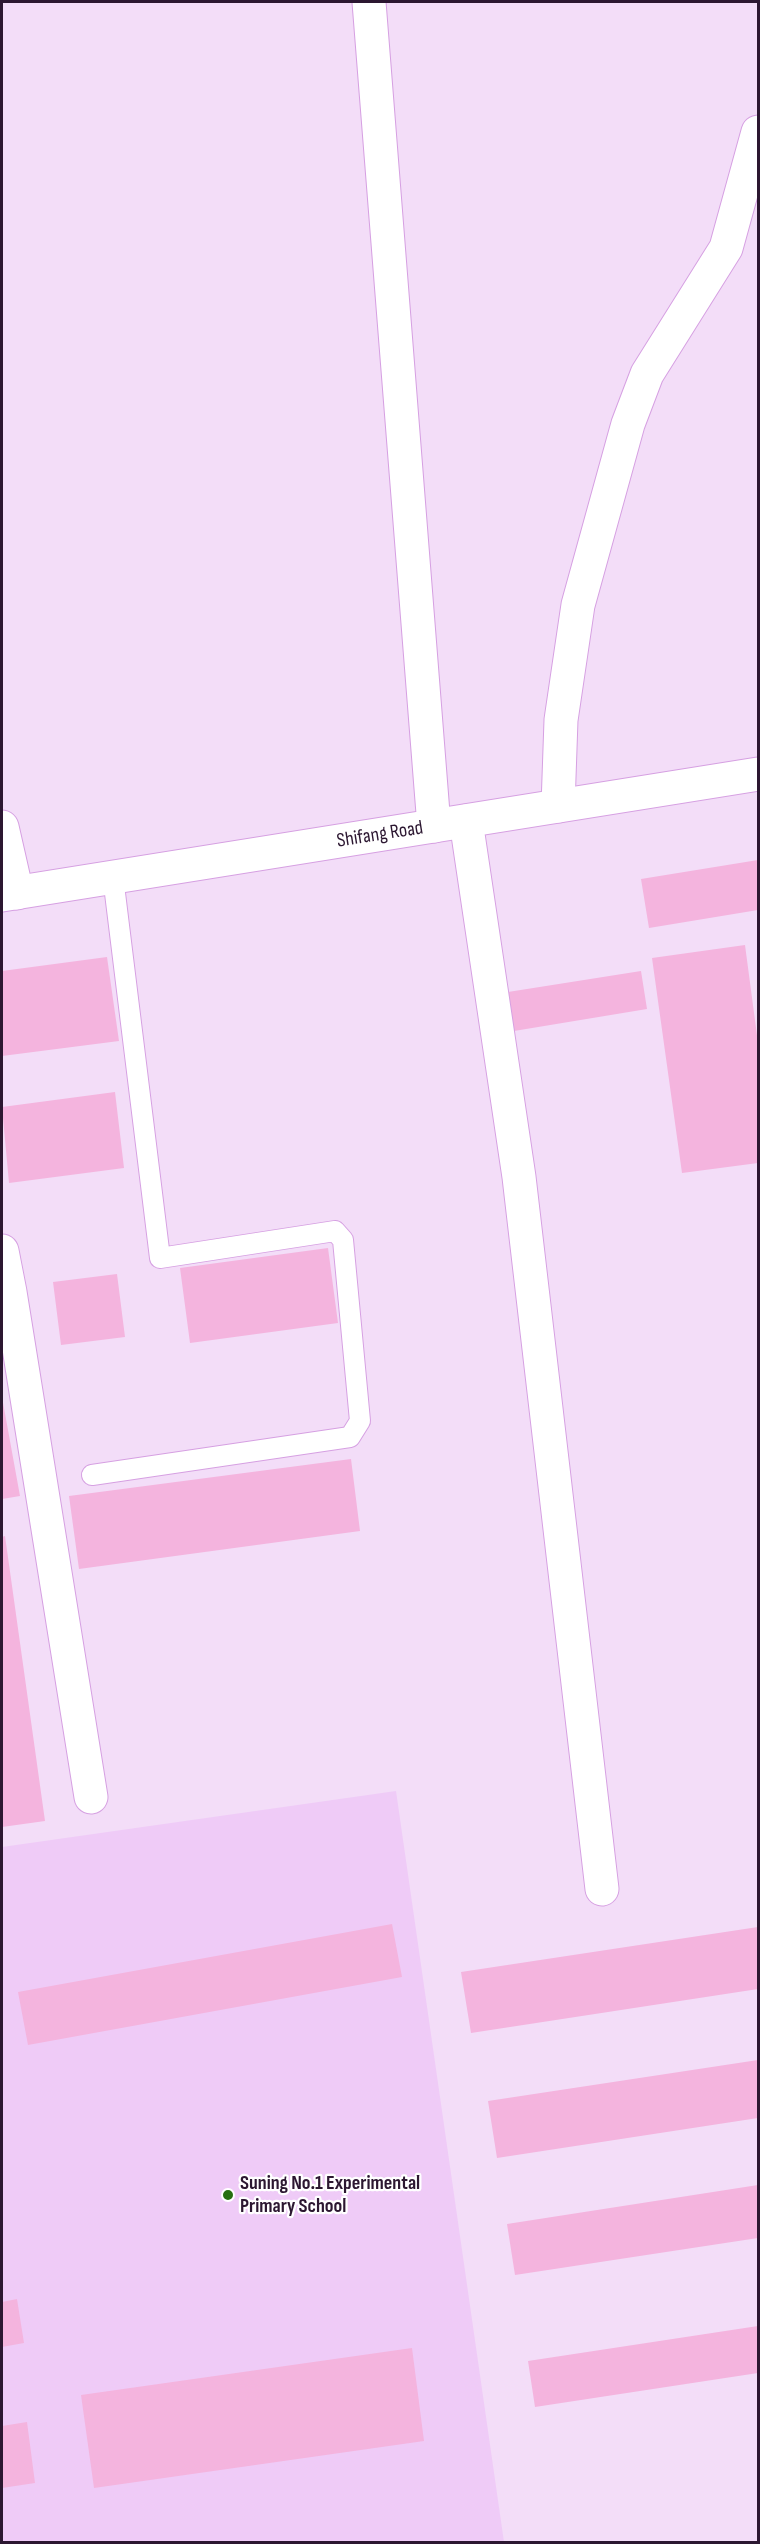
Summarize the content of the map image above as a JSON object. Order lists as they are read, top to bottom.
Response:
{
  "streets": {
    "street": ["Shifang Road"]
  },
  "places": ["Suning No.1 Experimental Primary School"]
}
